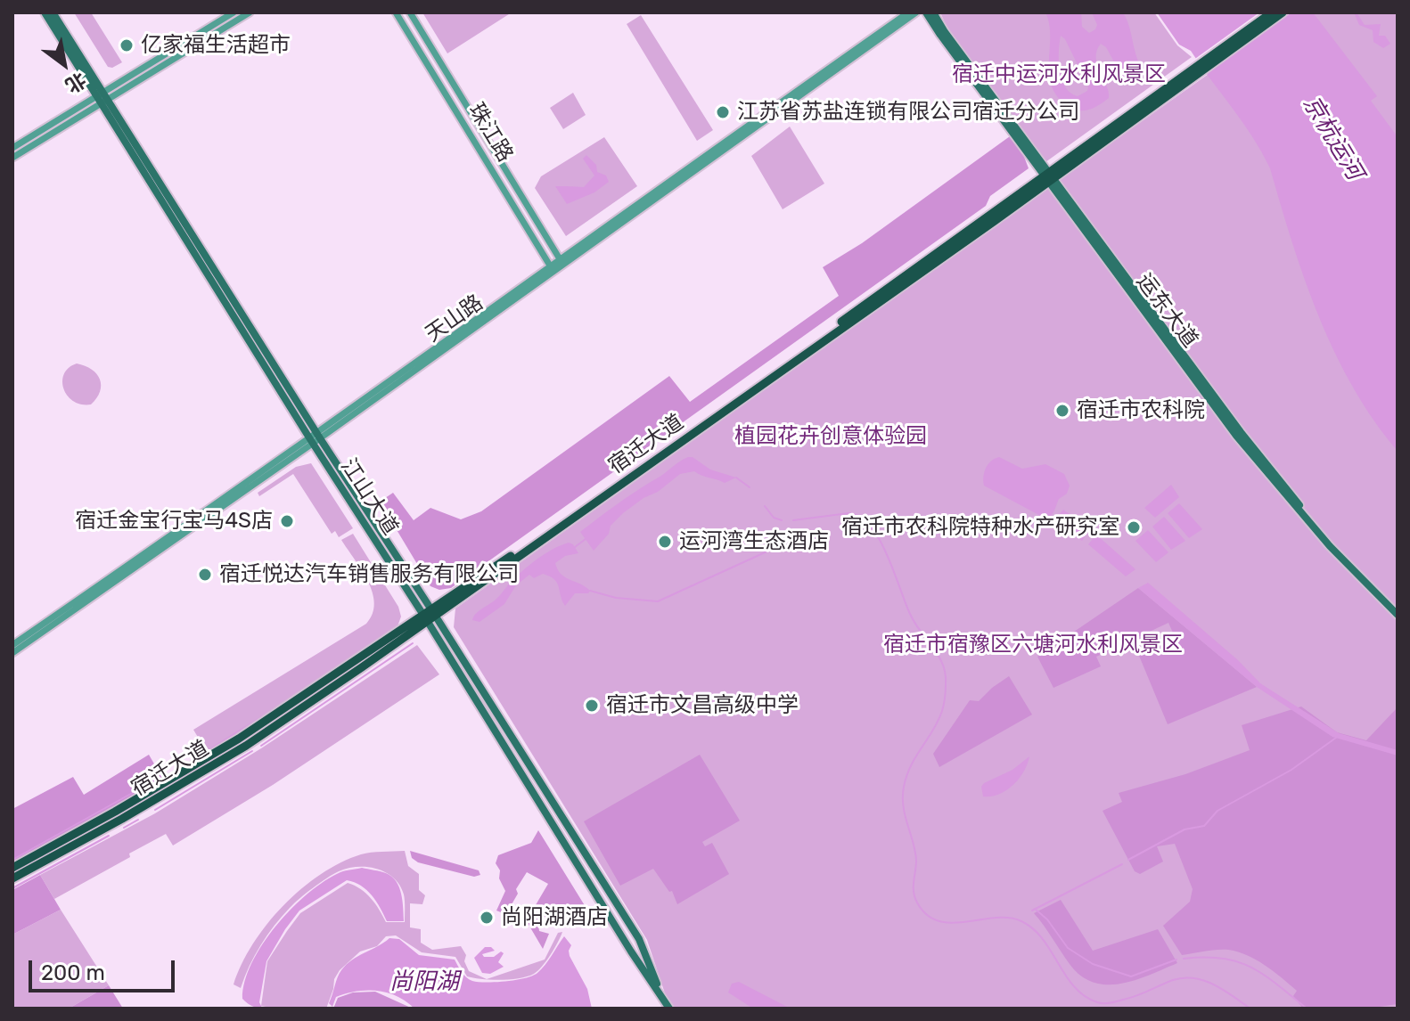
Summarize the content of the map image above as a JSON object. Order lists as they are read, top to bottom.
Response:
{
  "streets": {
    "main road": ["运东大道", "宿迁大道", "江山大道"],
    "street": ["珠江路", "天山路"]
  },
  "crossings": [
    ["珠江路", "天山路"],
    ["运东大道", "宿迁大道"],
    ["天山路", "江山大道"],
    ["宿迁大道", "江山大道"]
  ],
  "water": ["京杭运河", "尚阳湖"],
  "parks": ["宿迁中运河水利风景区", "植园花卉创意体验园", "宿迁市宿豫区六塘河水利风景区"],
  "places": [
    "亿家福生活超市",
    "江苏省苏盐连锁有限公司宿迁分公司",
    "宿迁市农科院",
    "宿迁金宝行宝马4S店",
    "宿迁市农科院特种水产研究室",
    "运河湾生态酒店",
    "宿迁悦达汽车销售服务有限公司",
    "宿迁市文昌高级中学",
    "尚阳湖酒店"
  ],
  "scale_bar": "200 m",
  "north": "bottom right"
}
